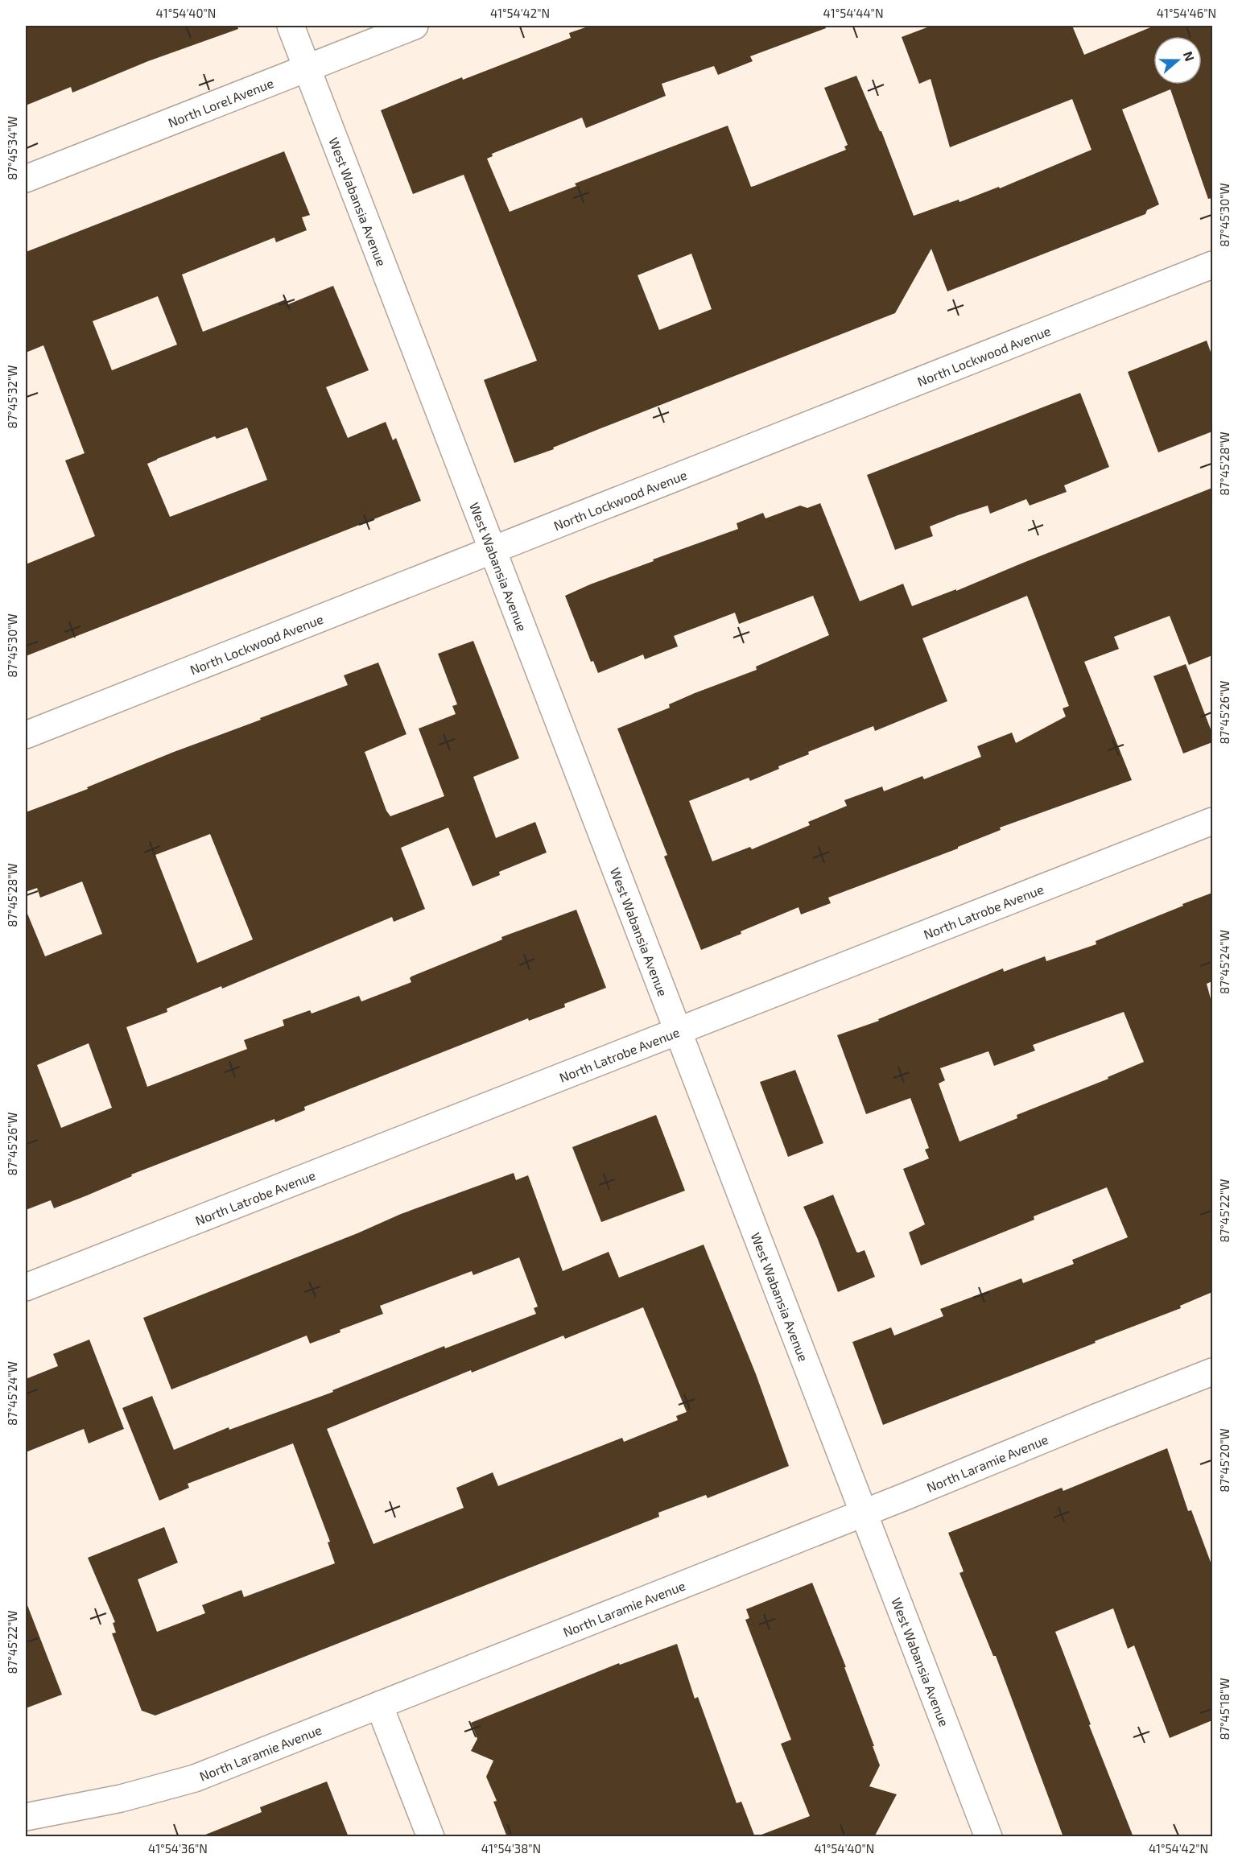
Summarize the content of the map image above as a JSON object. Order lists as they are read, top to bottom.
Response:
{
  "streets": {
    "street": [
      "North Lorel Avenue",
      "West Wabansia Avenue",
      "North Lockwood Avenue",
      "North Latrobe Avenue",
      "North Laramie Avenue"
    ]
  },
  "crossings": [
    ["North Lorel Avenue", "West Wabansia Avenue"],
    ["West Wabansia Avenue", "North Lockwood Avenue"],
    ["West Wabansia Avenue", "North Latrobe Avenue"],
    ["West Wabansia Avenue", "North Laramie Avenue"]
  ],
  "north": "right",
  "coordinates": [
    "41°54'40\"N",
    "41°54'42\"N",
    "41°54'44\"N",
    "41°54'46\"N",
    "87°45'34\"W",
    "87°45'30\"W",
    "87°45'32\"W",
    "87°45'28\"W",
    "87°45'26\"W",
    "87°45'24\"W",
    "87°45'22\"W",
    "87°45'20\"W",
    "87°45'18\"W",
    "41°54'36\"N",
    "41°54'38\"N"
  ]
}
